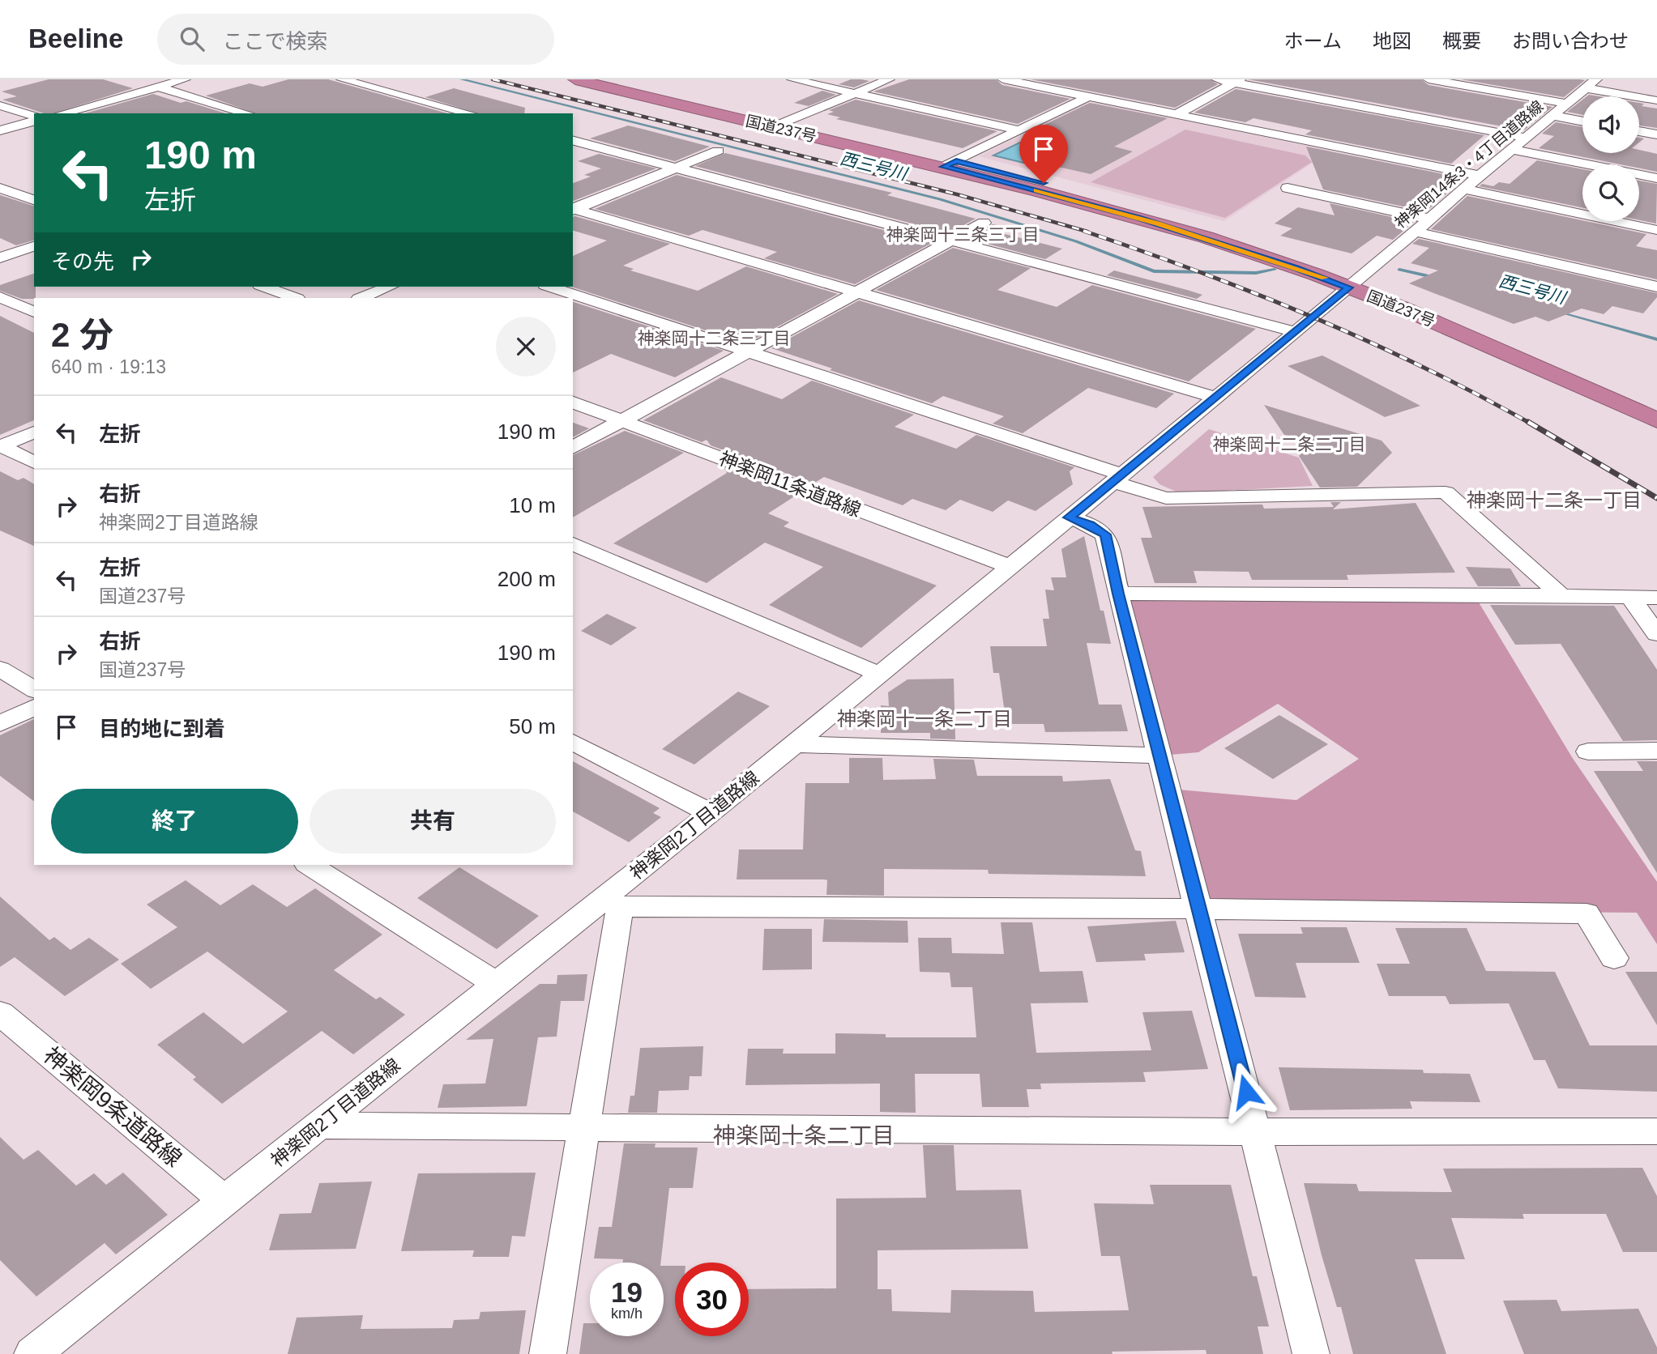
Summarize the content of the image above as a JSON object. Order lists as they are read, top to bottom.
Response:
{
  "streets": {
    "highway": ["国道237号"],
    "street": [
      "神楽岡14条3・4丁目道路線",
      "神楽岡11条道路線",
      "神楽岡2丁目道路線",
      "神楽岡9条道路線"
    ]
  },
  "crossings": [
    ["国道237号", "神楽岡14条3・4丁目道路線"],
    ["国道237号", "神楽岡2丁目道路線"],
    ["神楽岡14条3・4丁目道路線", "神楽岡2丁目道路線"],
    ["神楽岡11条道路線", "神楽岡2丁目道路線"],
    ["神楽岡2丁目道路線", "神楽岡9条道路線"]
  ],
  "districts": [
    "神楽岡十三条三丁目",
    "神楽岡十二条三丁目",
    "神楽岡十二条二丁目",
    "神楽岡十二条一丁目",
    "神楽岡十一条二丁目",
    "神楽岡十条二丁目"
  ],
  "water": ["西三号川"],
  "page": {
    "header": "Beeline",
    "search": "ここで検索",
    "nav": [
      "ホーム",
      "地図",
      "概要",
      "お問い合わせ"
    ],
    "turn": ["190 m", "左折"],
    "then": "その先",
    "heading": ["2 分", "640 m · 19:13"],
    "list": [
      {
        "name": "左折",
        "value": "190 m"
      },
      {
        "name": "右折",
        "note": "神楽岡2丁目道路線",
        "value": "10 m"
      },
      {
        "name": "左折",
        "note": "国道237号",
        "value": "200 m"
      },
      {
        "name": "右折",
        "note": "国道237号",
        "value": "190 m"
      },
      {
        "name": "目的地に到着",
        "value": "50 m"
      }
    ],
    "buttons": ["終了", "共有"],
    "speed": "19 km/h",
    "limit": "30"
  }
}
